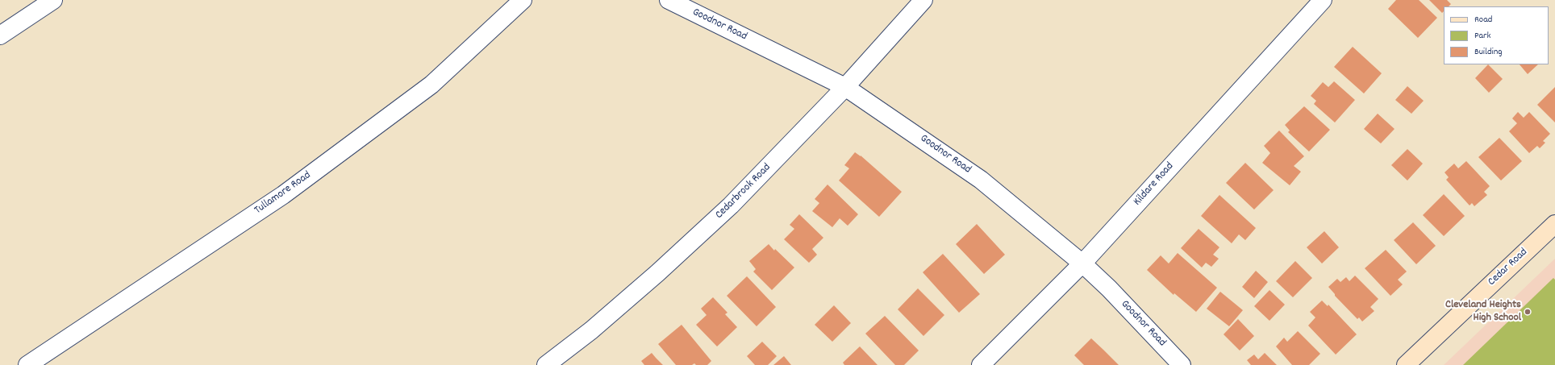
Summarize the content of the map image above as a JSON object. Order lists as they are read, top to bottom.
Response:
{
  "streets": {
    "main road": ["Cedar Road"],
    "street": [
      "Goodnor Road",
      "Kildare Road",
      "Cedarbrook Road",
      "Tullamore Road"
    ]
  },
  "crossings": [
    ["Goodnor Road", "Kildare Road"],
    ["Goodnor Road", "Cedarbrook Road"]
  ],
  "places": ["Cleveland Heights High School"],
  "legend": ["Road", "Park", "Building"]
}
